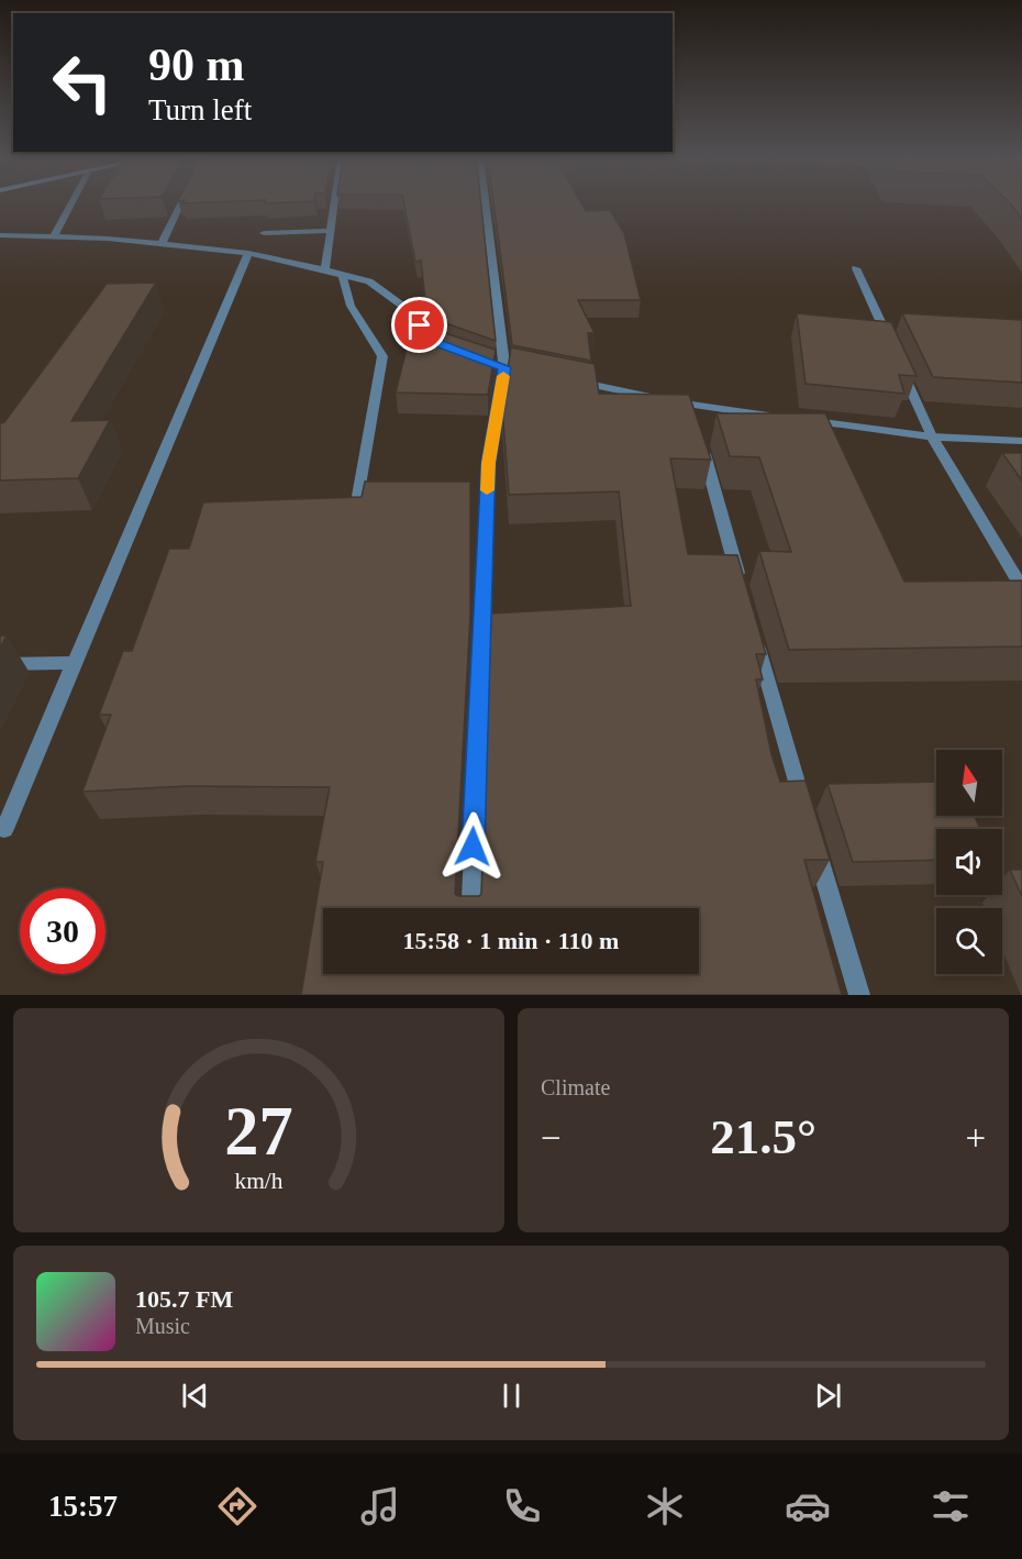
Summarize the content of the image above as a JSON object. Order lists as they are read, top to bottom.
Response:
{
  "north": "top",
  "page": {
    "turn": ["90 m", "Turn left"],
    "limit": "30",
    "trip": "15:58 · 1 min · 110 m",
    "tile": "Climate",
    "heat": ["−", "21.5°", "+"],
    "song": ["105.7 FM", "Music"],
    "tabs": "15:57",
    "gauge": ["27", "km/h"]
  }
}
